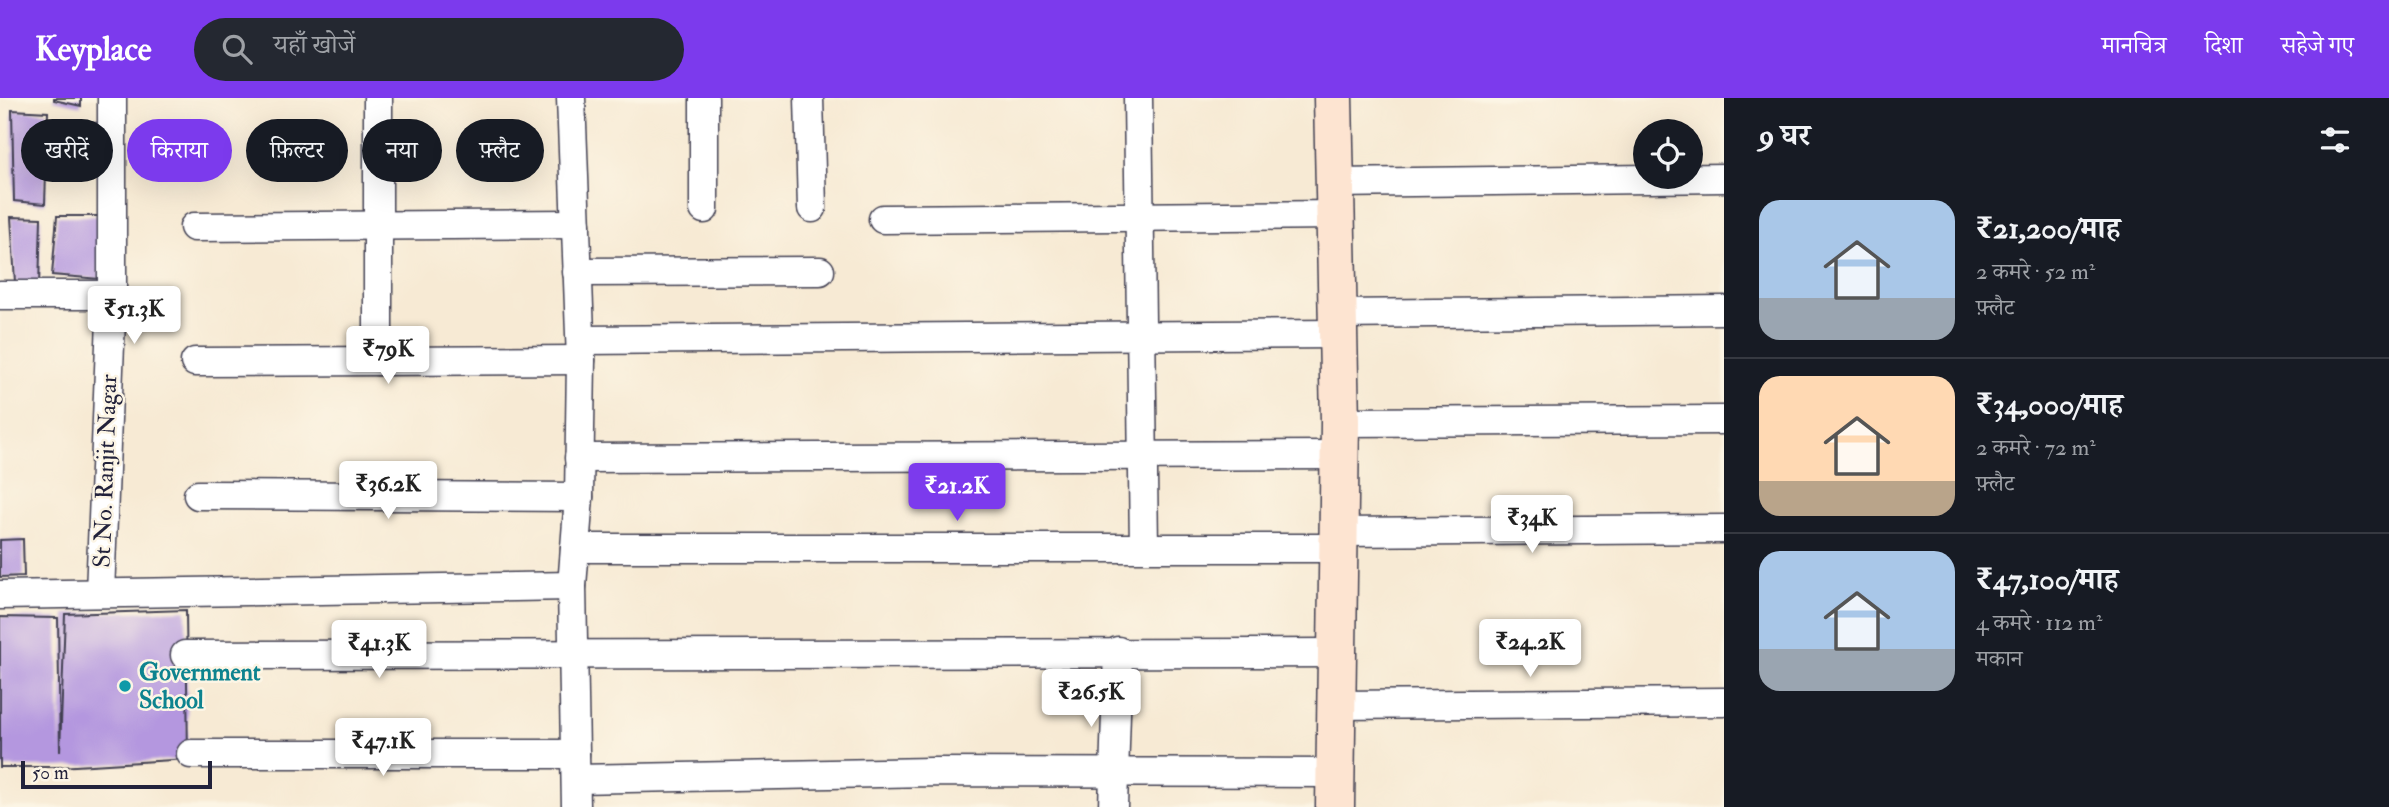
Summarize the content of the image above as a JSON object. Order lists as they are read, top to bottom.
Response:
{
  "streets": {
    "street": ["St No. Ranjit Nagar"]
  },
  "places": ["Government School"],
  "scale_bar": "50 m",
  "page": {
    "header": "Keyplace",
    "search": "यहाँ खोजें",
    "nav": ["मानचित्र", "दिशा", "सहेजे गए"],
    "heading": "9 घर",
    "chip": [
      "खरीदें",
      "किराया",
      "फ़िल्टर",
      "नया",
      "फ़्लैट"
    ],
    "list": [
      {
        "name": "₹21,200/माह",
        "note": "2 कमरे · 52 m² · फ़्लैट"
      },
      {
        "name": "₹34,000/माह",
        "note": "2 कमरे · 72 m² · फ़्लैट"
      },
      {
        "name": "₹47,100/माह",
        "note": "4 कमरे · 112 m² · मकान"
      }
    ],
    "price": [
      "₹51.3K",
      "₹79K",
      "₹36.2K",
      "₹21.2K",
      "₹34K",
      "₹24.2K",
      "₹41.3K",
      "₹26.5K",
      "₹47.1K"
    ],
    "scale": "50 m"
  }
}
